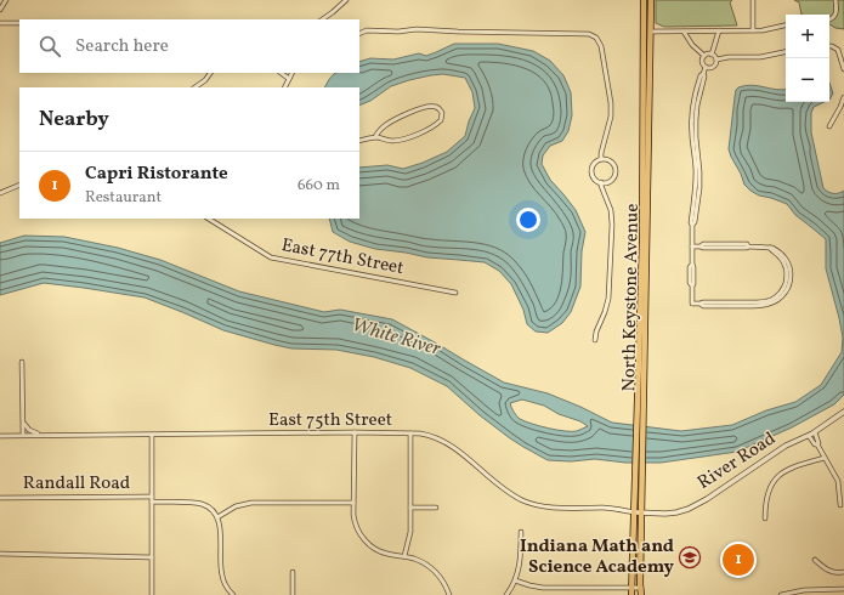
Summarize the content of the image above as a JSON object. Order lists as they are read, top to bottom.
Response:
{
  "streets": {
    "main road": ["North Keystone Avenue"],
    "street": [
      "East 77th Street",
      "East 75th Street",
      "River Road",
      "Randall Road"
    ]
  },
  "crossings": [
    ["North Keystone Avenue", "East 75th Street"],
    ["North Keystone Avenue", "River Road"],
    ["East 75th Street", "River Road"]
  ],
  "water": ["White River"],
  "places": {
    "school or university": ["Indiana Math and Science Academy"]
  },
  "page": {
    "map_buttons": ["+", "−"],
    "search": "Search here",
    "heading": "Nearby",
    "list": [
      {
        "mark": "1",
        "name": "Capri Ristorante",
        "note": "Restaurant",
        "value": "660 m"
      }
    ],
    "pins": "1"
  }
}
